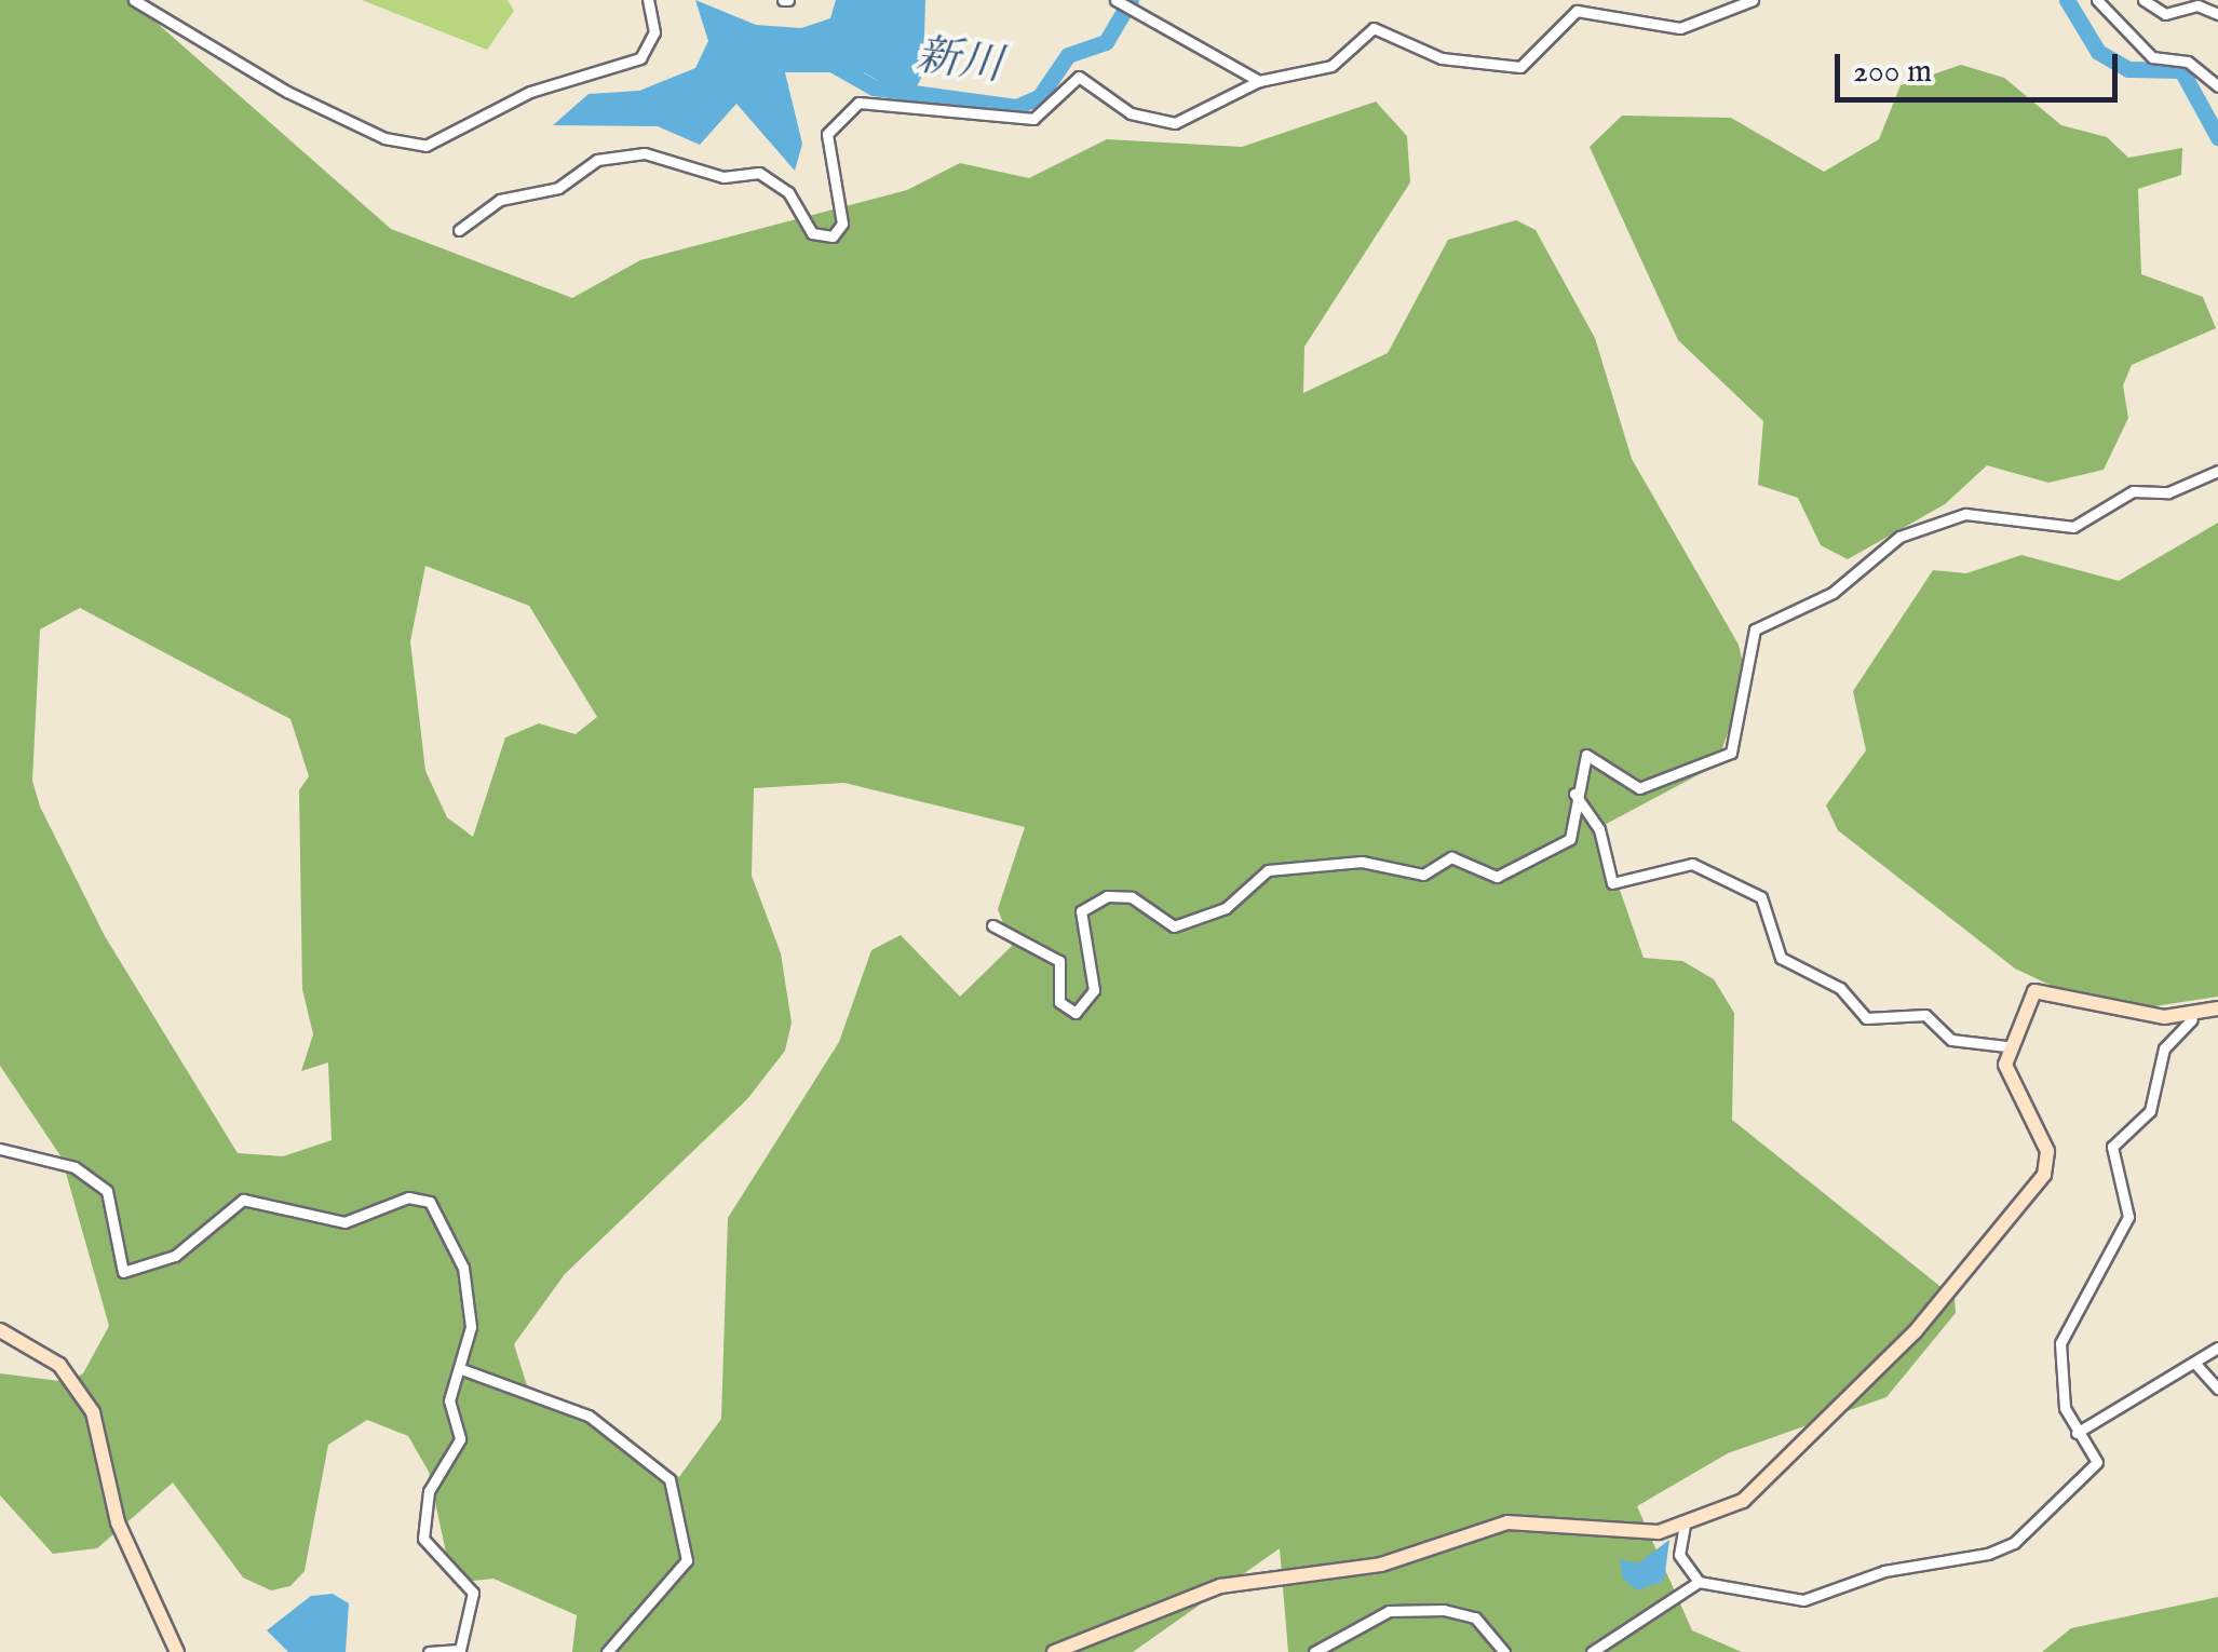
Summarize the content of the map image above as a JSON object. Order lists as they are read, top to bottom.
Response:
{
  "water": ["新川"],
  "scale_bar": "200 m"
}
